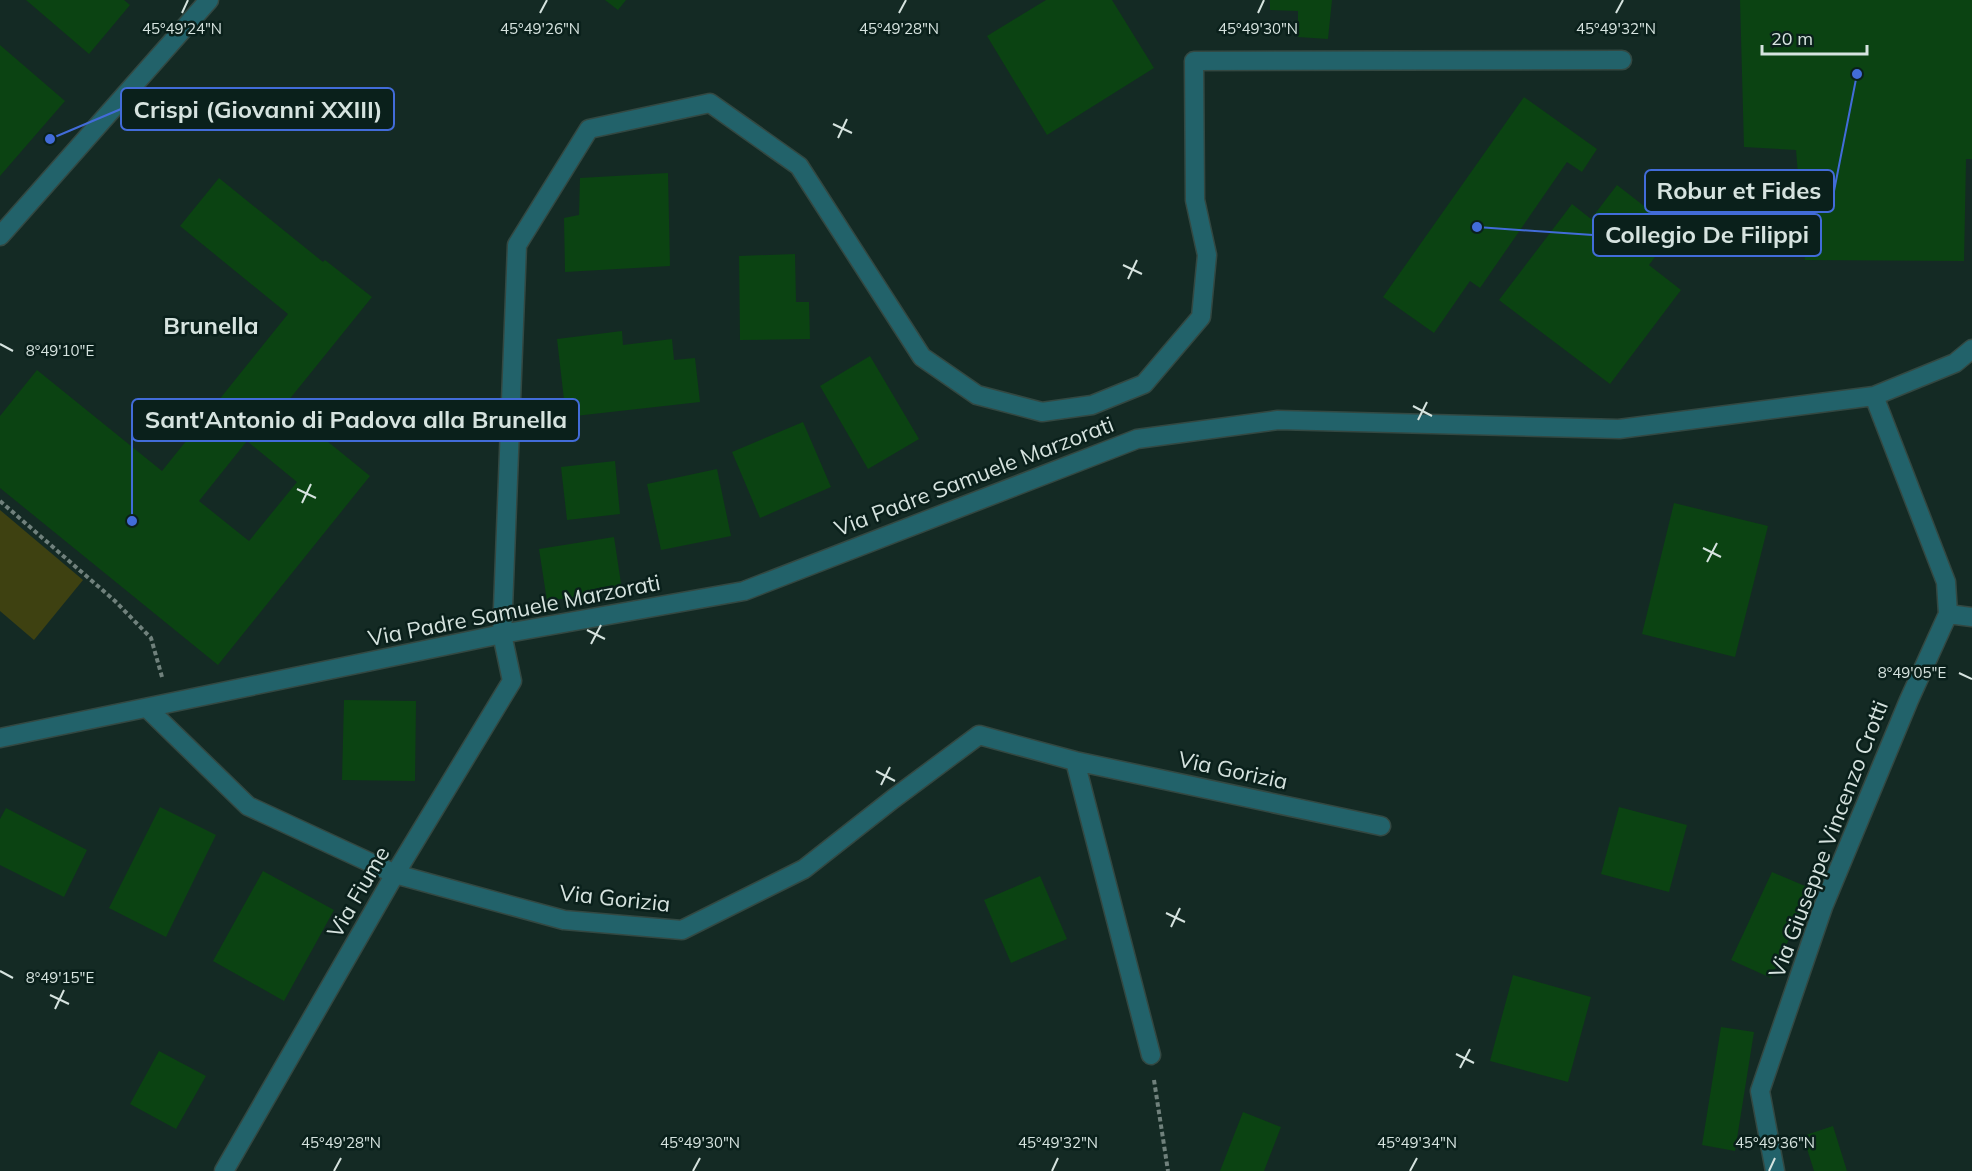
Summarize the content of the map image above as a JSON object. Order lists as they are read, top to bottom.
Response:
{
  "streets": {
    "street": [
      "Via Padre Samuele Marzorati",
      "Via Gorizia",
      "Via Giuseppe Vincenzo Crotti",
      "Via Fiume"
    ]
  },
  "crossings": [
    ["Via Padre Samuele Marzorati", "Via Gorizia"],
    ["Via Padre Samuele Marzorati", "Via Giuseppe Vincenzo Crotti"],
    ["Via Padre Samuele Marzorati", "Via Fiume"],
    ["Via Gorizia", "Via Fiume"]
  ],
  "districts": ["Brunella"],
  "places": [
    "Robur et Fides",
    "Crispi (Giovanni XXIII)",
    "Collegio De Filippi",
    "Sant'Antonio di Padova alla Brunella"
  ],
  "scale_bar": "20 m",
  "coordinates": [
    "45°49'26\"N",
    "45°49'24\"N",
    "45°49'28\"N",
    "45°49'30\"N",
    "45°49'32\"N",
    "8°49'10\"E",
    "8°49'05\"E",
    "8°49'15\"E",
    "45°49'34\"N",
    "45°49'36\"N"
  ]
}
